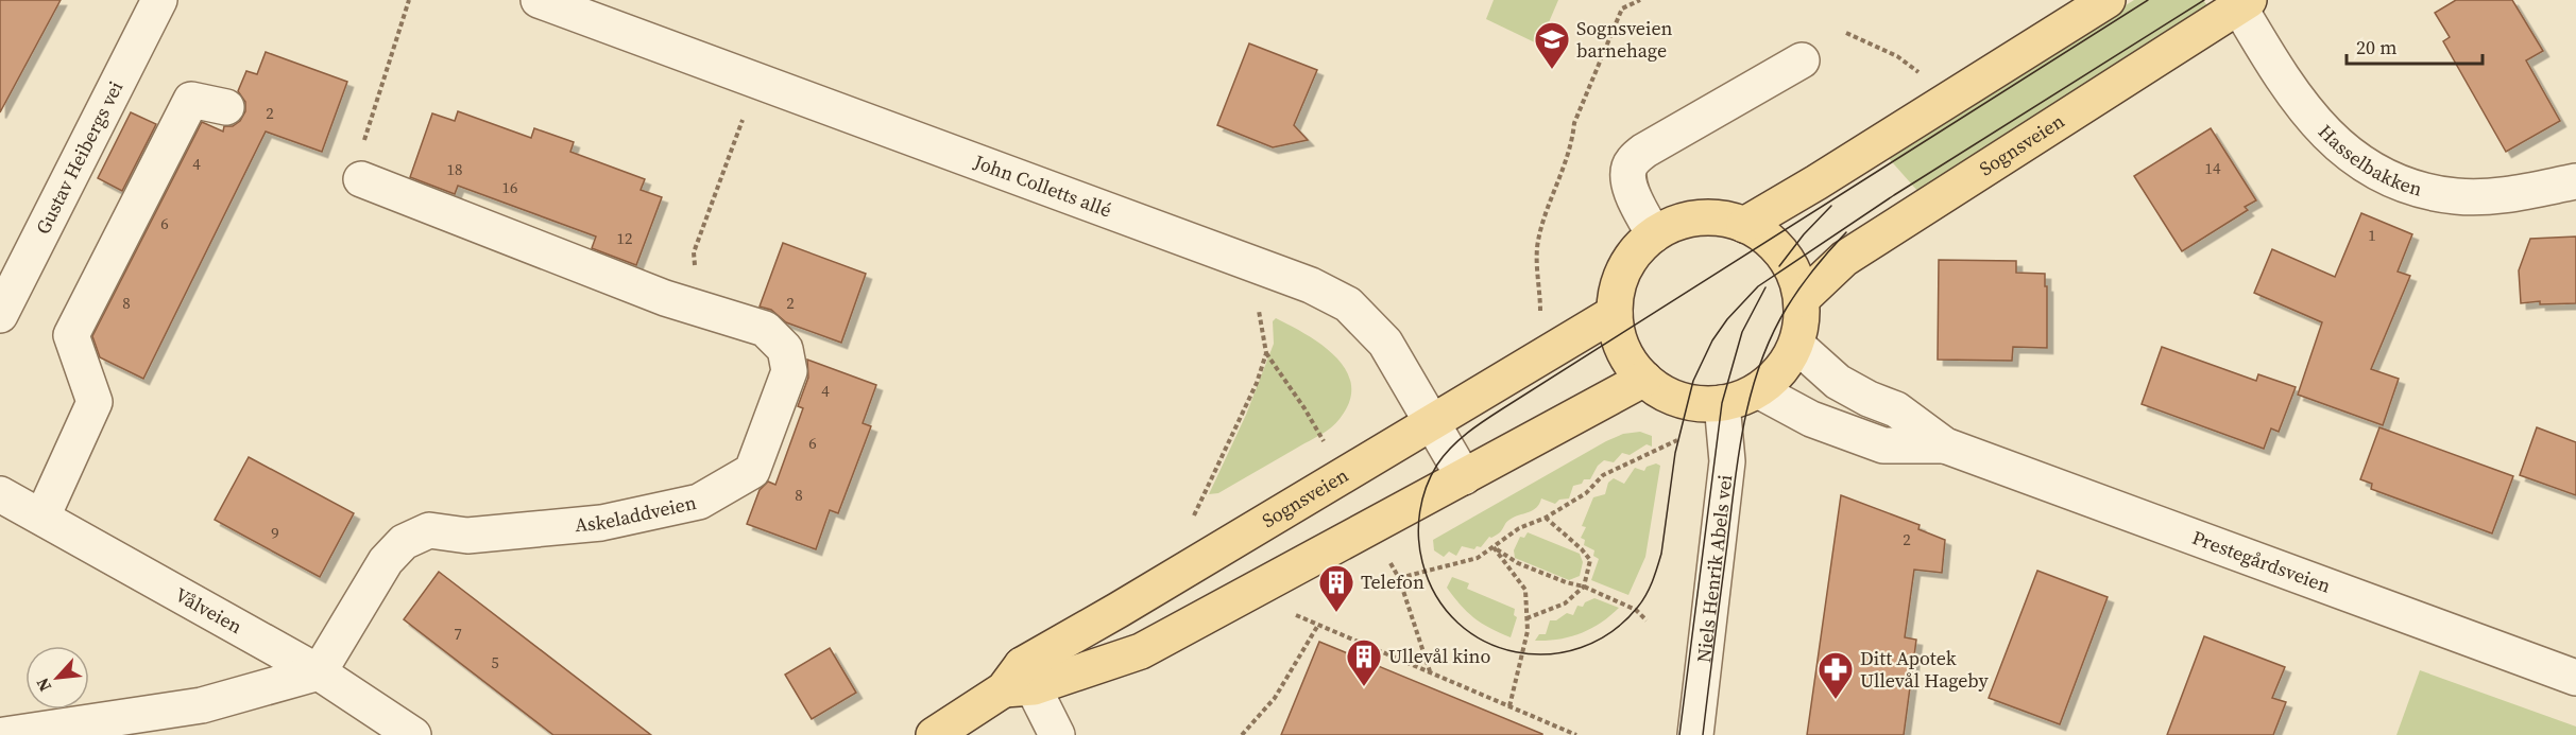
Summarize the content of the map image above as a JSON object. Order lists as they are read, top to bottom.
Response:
{
  "streets": {
    "main road": ["Sognsveien"],
    "street": [
      "Hasselbakken",
      "Gustav Heibergs vei",
      "John Colletts allé",
      "Askeladdveien",
      "Prestegårdsveien",
      "Niels Henrik Abels vei",
      "Vålveien"
    ]
  },
  "crossings": [
    ["Sognsveien", "Hasselbakken"],
    ["Sognsveien", "John Colletts allé"],
    ["Sognsveien", "Prestegårdsveien"],
    ["Sognsveien", "Niels Henrik Abels vei"],
    ["Askeladdveien", "Vålveien"],
    ["Prestegårdsveien", "Niels Henrik Abels vei"]
  ],
  "places": {
    "school or university": ["Sognsveien barnehage"],
    "building": ["Telefon", "Ullevål kino"],
    "pharmacy": ["Ditt Apotek Ullevål Hageby"]
  },
  "house_numbers": [
    "2",
    "4",
    "14",
    "18",
    "16",
    "6",
    "1",
    "12",
    "8",
    "2",
    "4",
    "6",
    "8",
    "9",
    "2",
    "7",
    "5"
  ],
  "scale_bar": "20 m",
  "north": "bottom left"
}
